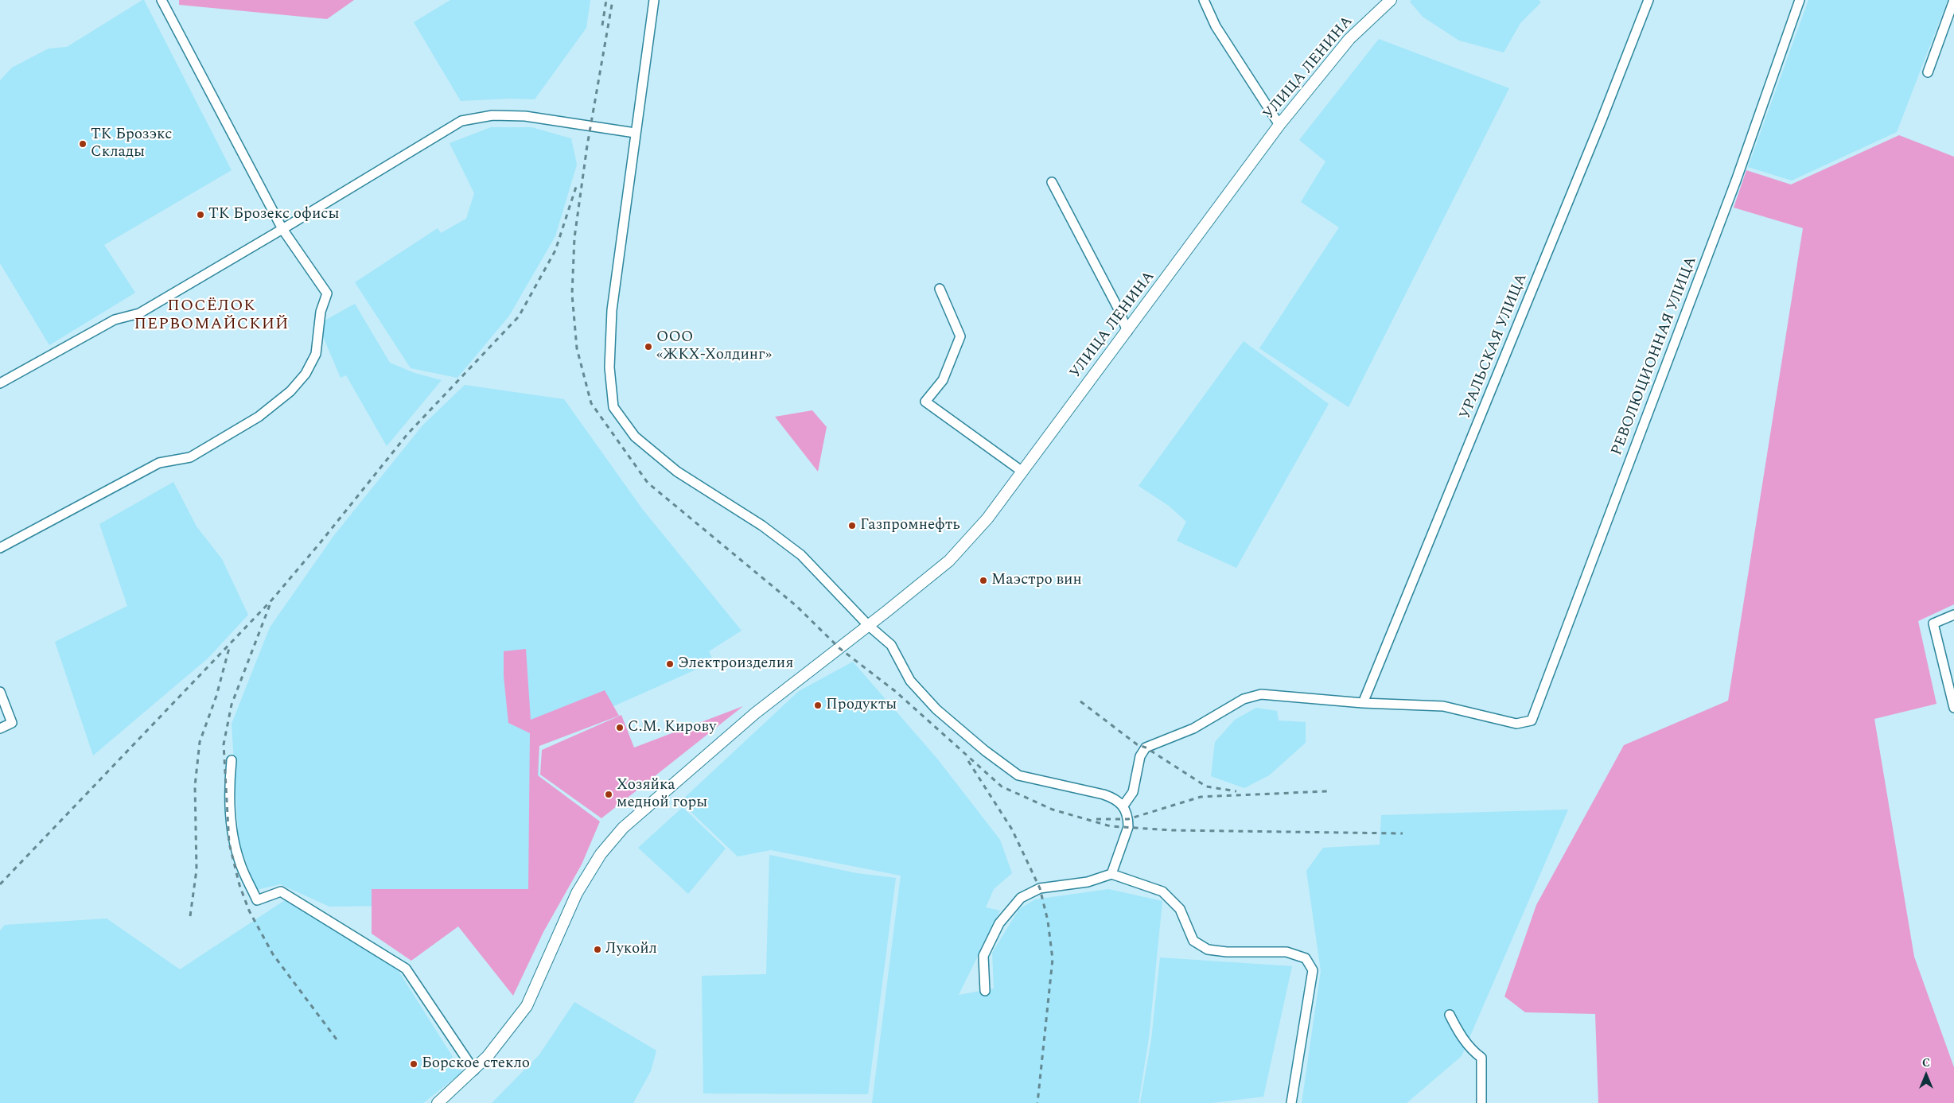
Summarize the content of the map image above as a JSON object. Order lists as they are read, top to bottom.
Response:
{
  "streets": {
    "main road": ["УЛИЦА ЛЕНИНА"],
    "street": ["УРАЛЬСКАЯ УЛИЦА", "РЕВОЛЮЦИОННАЯ УЛИЦА"]
  },
  "crossings": [
    ["УРАЛЬСКАЯ УЛИЦА", "РЕВОЛЮЦИОННАЯ УЛИЦА"]
  ],
  "districts": ["ПОСЁЛОК ПЕРВОМАЙСКИЙ"],
  "places": [
    "ТК Брозэкс Склады",
    "ТК Брозекс офисы",
    "ООО «ЖКХ-Холдинг»",
    "Газпромнефть",
    "Маэстро вин",
    "Электроизделия",
    "Продукты",
    "С.М. Кирову",
    "Хозяйка медной горы",
    "Лукойл",
    "Борское стекло"
  ],
  "north": "top"
}
